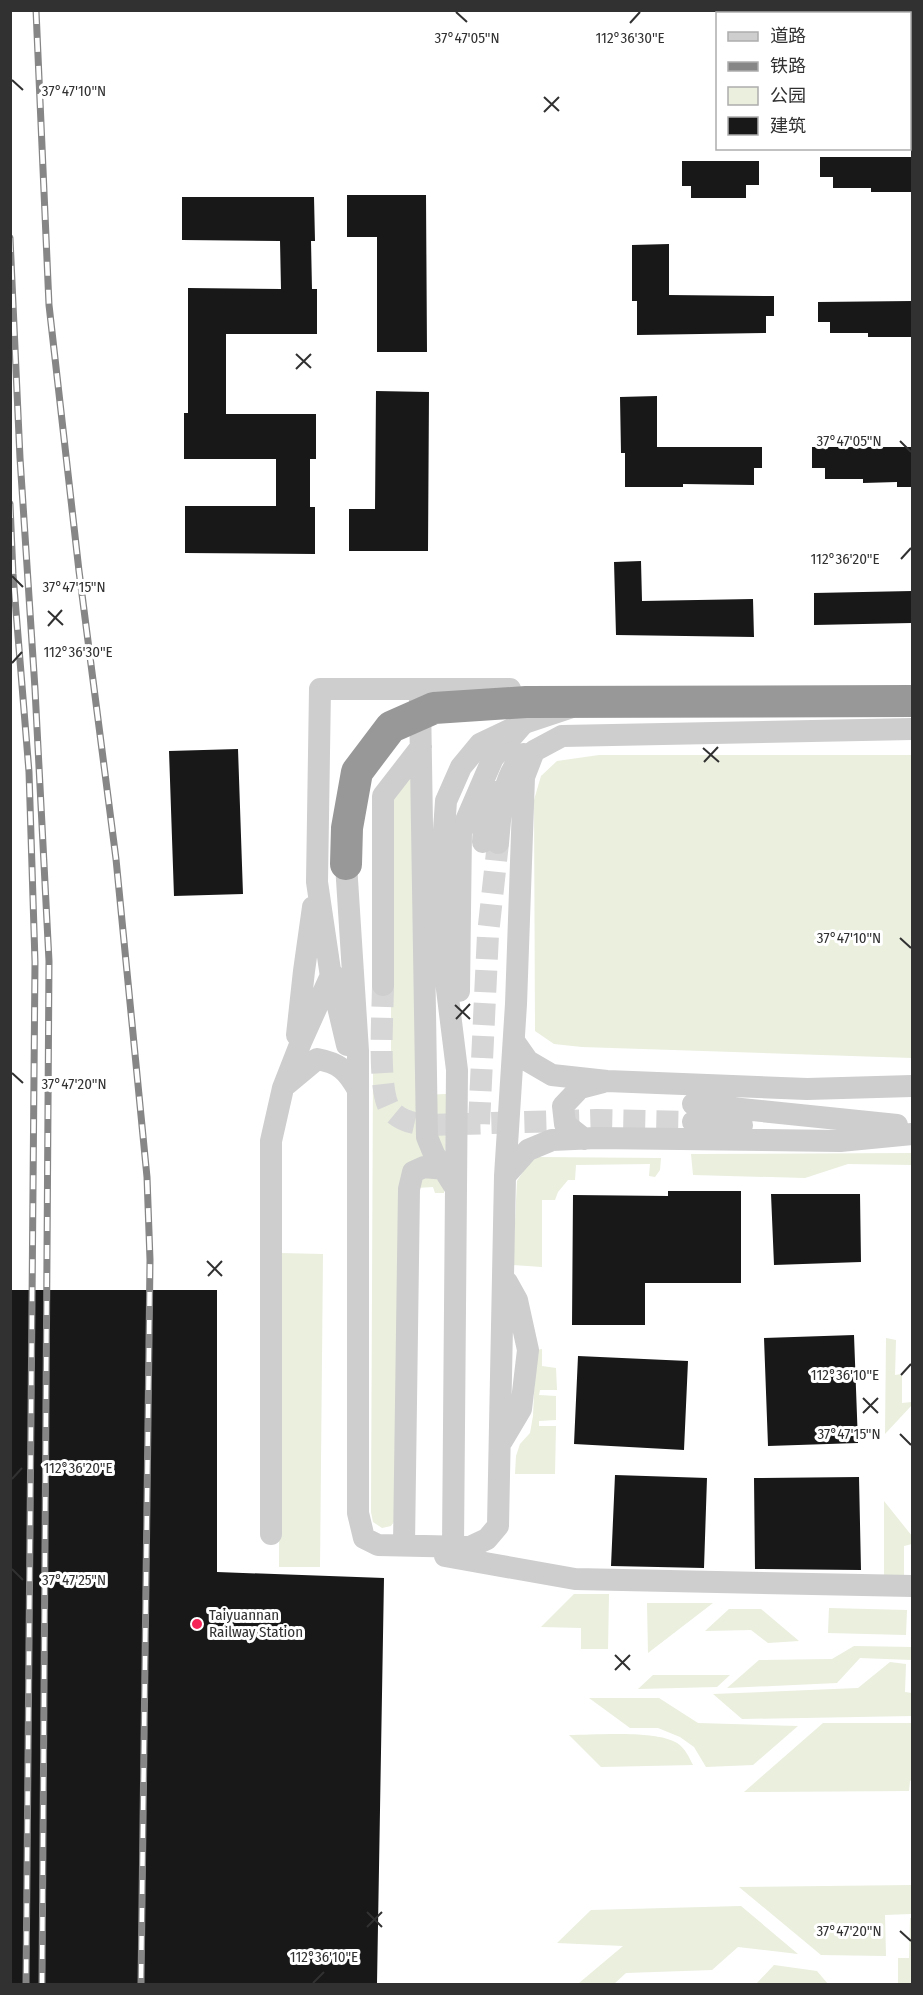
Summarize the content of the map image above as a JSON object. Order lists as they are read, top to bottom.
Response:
{
  "places": ["Taiyuannan Railway Station"],
  "legend": [
    "道路",
    "铁路",
    "公园",
    "建筑"
  ],
  "coordinates": [
    "37°47'05\"N",
    "112°36'30\"E",
    "37°47'10\"N",
    "112°36'20\"E",
    "37°47'15\"N",
    "37°47'20\"N",
    "112°36'10\"E",
    "37°47'25\"N"
  ]
}
